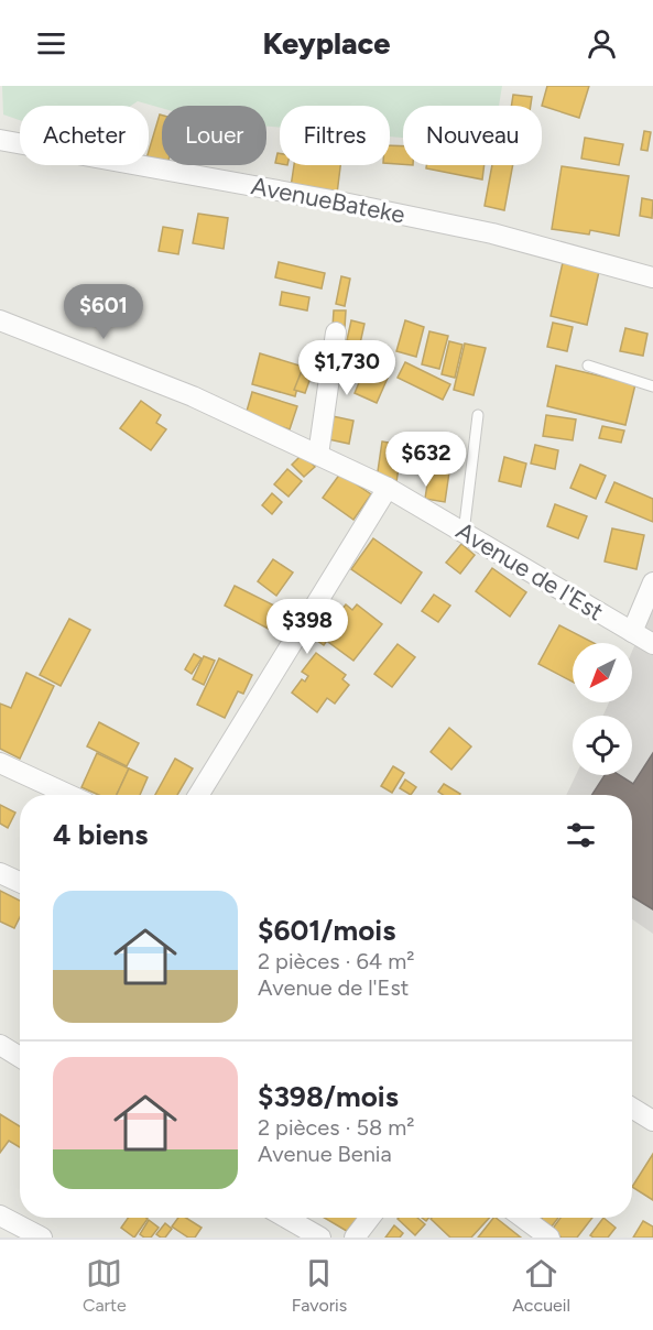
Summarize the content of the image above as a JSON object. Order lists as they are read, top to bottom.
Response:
{
  "streets": {
    "street": ["AvenueBateke", "Avenue de l'Est"]
  },
  "north": "bottom left",
  "page": {
    "header": "Keyplace",
    "chip": [
      "Acheter",
      "Louer",
      "Filtres",
      "Nouveau"
    ],
    "price": [
      "$601",
      "$1,730",
      "$632",
      "$398"
    ],
    "heading": "4 biens",
    "list": [
      {
        "name": "$601/mois",
        "note": "2 pièces · 64 m² · Avenue de l'Est"
      },
      {
        "name": "$398/mois",
        "note": "2 pièces · 58 m² · Avenue Benia"
      }
    ],
    "tabs": ["Carte", "Favoris", "Accueil"]
  }
}
